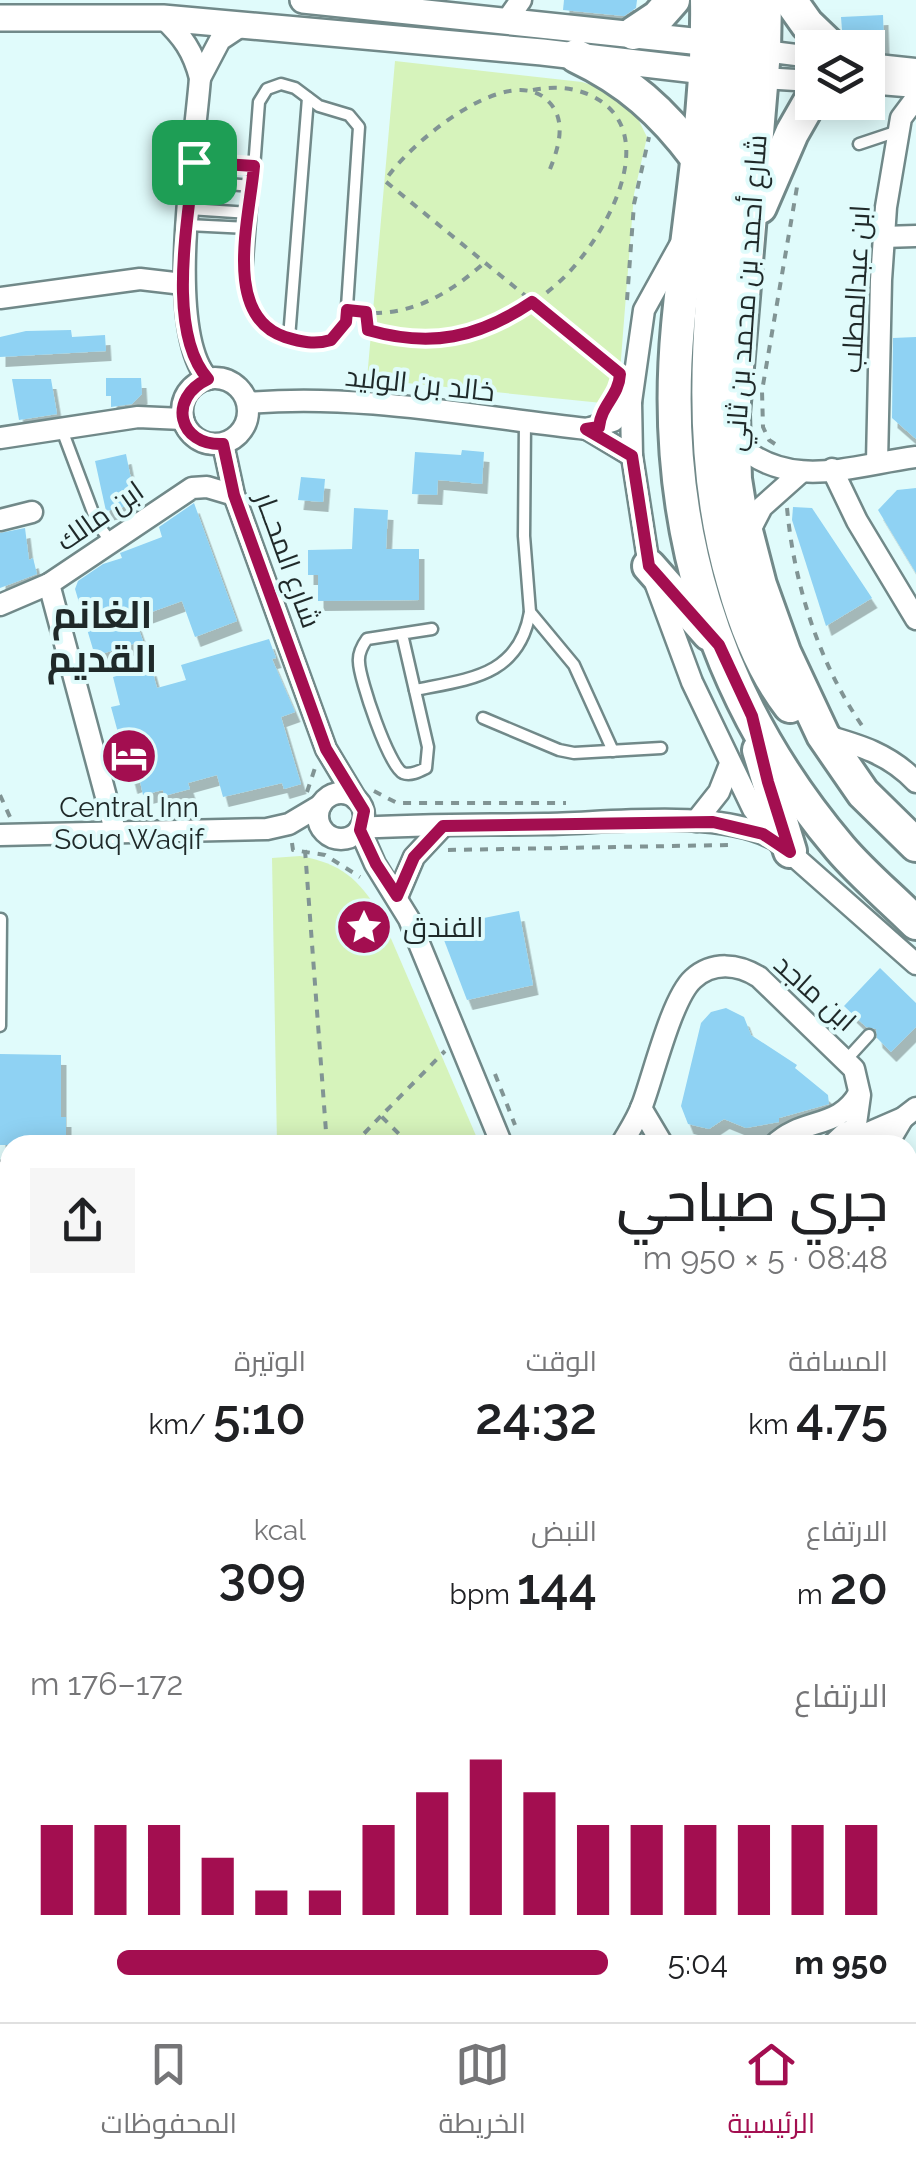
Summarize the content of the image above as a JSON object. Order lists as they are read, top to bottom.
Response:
{
  "streets": {
    "main road": ["شارع أحمد بن محمد بن ثاني"],
    "street": [
      "ابن عبدالمطلب",
      "خالد بن الوليد",
      "ابن مالك",
      "شارع المحــار",
      "ابن ماجد"
    ]
  },
  "crossings": [
    ["شارع أحمد بن محمد بن ثاني", "خالد بن الوليد"],
    ["خالد بن الوليد", "شارع المحــار"],
    ["ابن مالك", "شارع المحــار"]
  ],
  "districts": ["الغانم القديم"],
  "places": {
    "hotel": ["Central Inn Souq Waqif"],
    "place": ["الفندق"]
  },
  "page": {
    "heading": ["جري صباحي", "08:48 · 5 × 950 m"],
    "stats": [
      ["المسافة", "4.75 km"],
      ["الوقت", "24:32"],
      ["الوتيرة", "5:10 /km"],
      ["الارتفاع", "20 m"],
      ["النبض", "144 bpm"],
      ["kcal", "309"]
    ],
    "chart": ["الارتفاع", "172–176 m"],
    "list": [
      {
        "name": "950 m",
        "note": "5:04"
      }
    ],
    "tabs": ["الرئيسية", "الخريطة", "المحفوظات"]
  }
}
